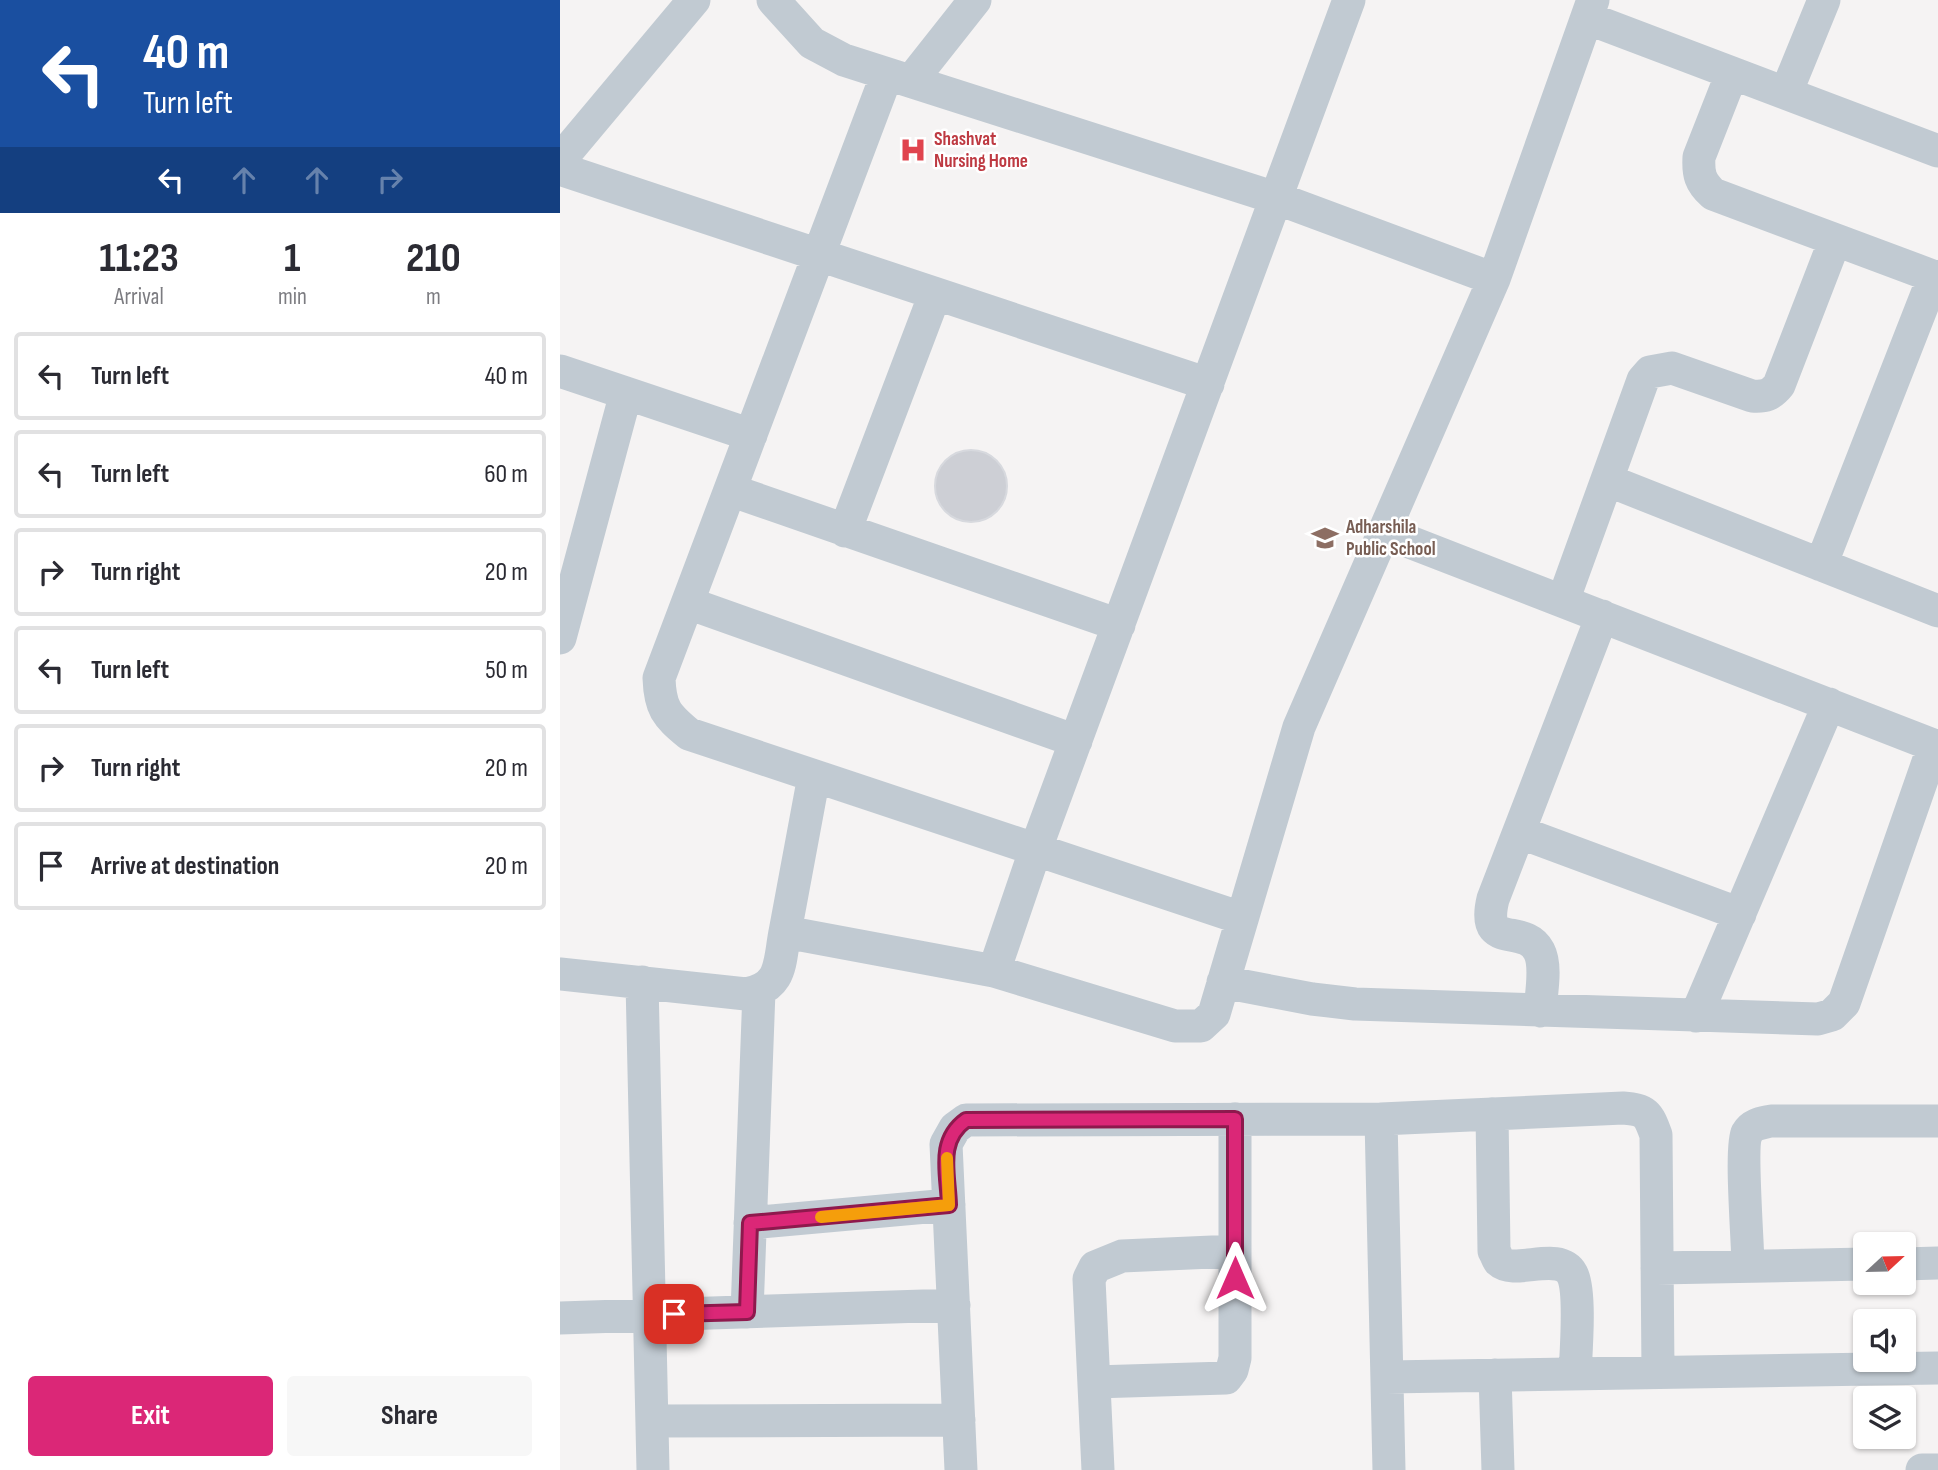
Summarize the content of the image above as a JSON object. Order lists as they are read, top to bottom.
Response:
{
  "places": {
    "hospital": ["Shashvat Nursing Home"],
    "school or university": ["Adharshila Public School"]
  },
  "north": "right",
  "page": {
    "turn": ["40 m", "Turn left"],
    "eta": [
      "11:23",
      "Arrival",
      "1",
      "min",
      "210",
      "m"
    ],
    "list": [
      {
        "name": "Turn left",
        "value": "40 m"
      },
      {
        "name": "Turn left",
        "value": "60 m"
      },
      {
        "name": "Turn right",
        "value": "20 m"
      },
      {
        "name": "Turn left",
        "value": "50 m"
      },
      {
        "name": "Turn right",
        "value": "20 m"
      },
      {
        "name": "Arrive at destination",
        "value": "20 m"
      }
    ],
    "buttons": ["Exit", "Share"]
  }
}
